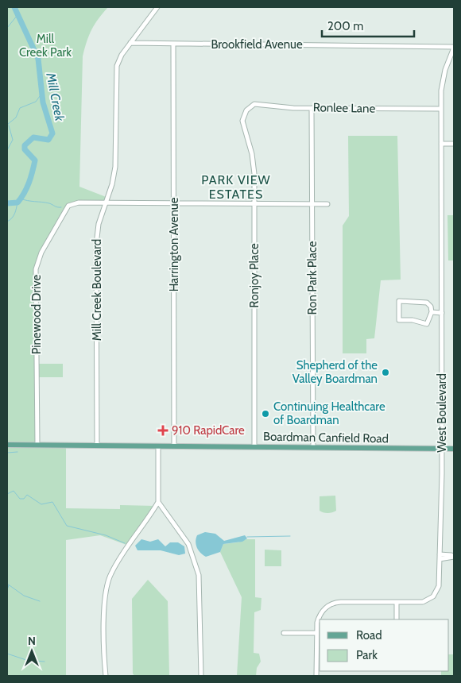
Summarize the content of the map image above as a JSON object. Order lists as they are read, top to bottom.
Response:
{
  "streets": {
    "main road": ["Boardman Canfield Road"],
    "street": [
      "Brookfield Avenue",
      "Ronlee Lane",
      "Harrington Avenue",
      "Ronjoy Place",
      "Ron Park Place",
      "Mill Creek Boulevard",
      "Pinewood Drive",
      "West Boulevard"
    ]
  },
  "crossings": [
    ["Brookfield Avenue", "Harrington Avenue"],
    ["Brookfield Avenue", "Mill Creek Boulevard"],
    ["Brookfield Avenue", "West Boulevard"],
    ["Ronlee Lane", "Ronjoy Place"],
    ["Ronlee Lane", "Ron Park Place"],
    ["Ronlee Lane", "West Boulevard"],
    ["Harrington Avenue", "Boardman Canfield Road"],
    ["Ronjoy Place", "Boardman Canfield Road"],
    ["Ron Park Place", "Boardman Canfield Road"],
    ["Mill Creek Boulevard", "Pinewood Drive"],
    ["Mill Creek Boulevard", "Boardman Canfield Road"],
    ["Pinewood Drive", "Boardman Canfield Road"],
    ["West Boulevard", "Boardman Canfield Road"]
  ],
  "districts": ["PARK VIEW ESTATES"],
  "water": ["Mill Creek"],
  "parks": ["Mill Creek Park"],
  "places": {
    "other": ["Shepherd of the Valley Boardman", "Continuing Healthcare of Boardman"],
    "health": ["910 RapidCare"]
  },
  "legend": ["Road", "Park"],
  "scale_bar": "200 m",
  "north": "top"
}
